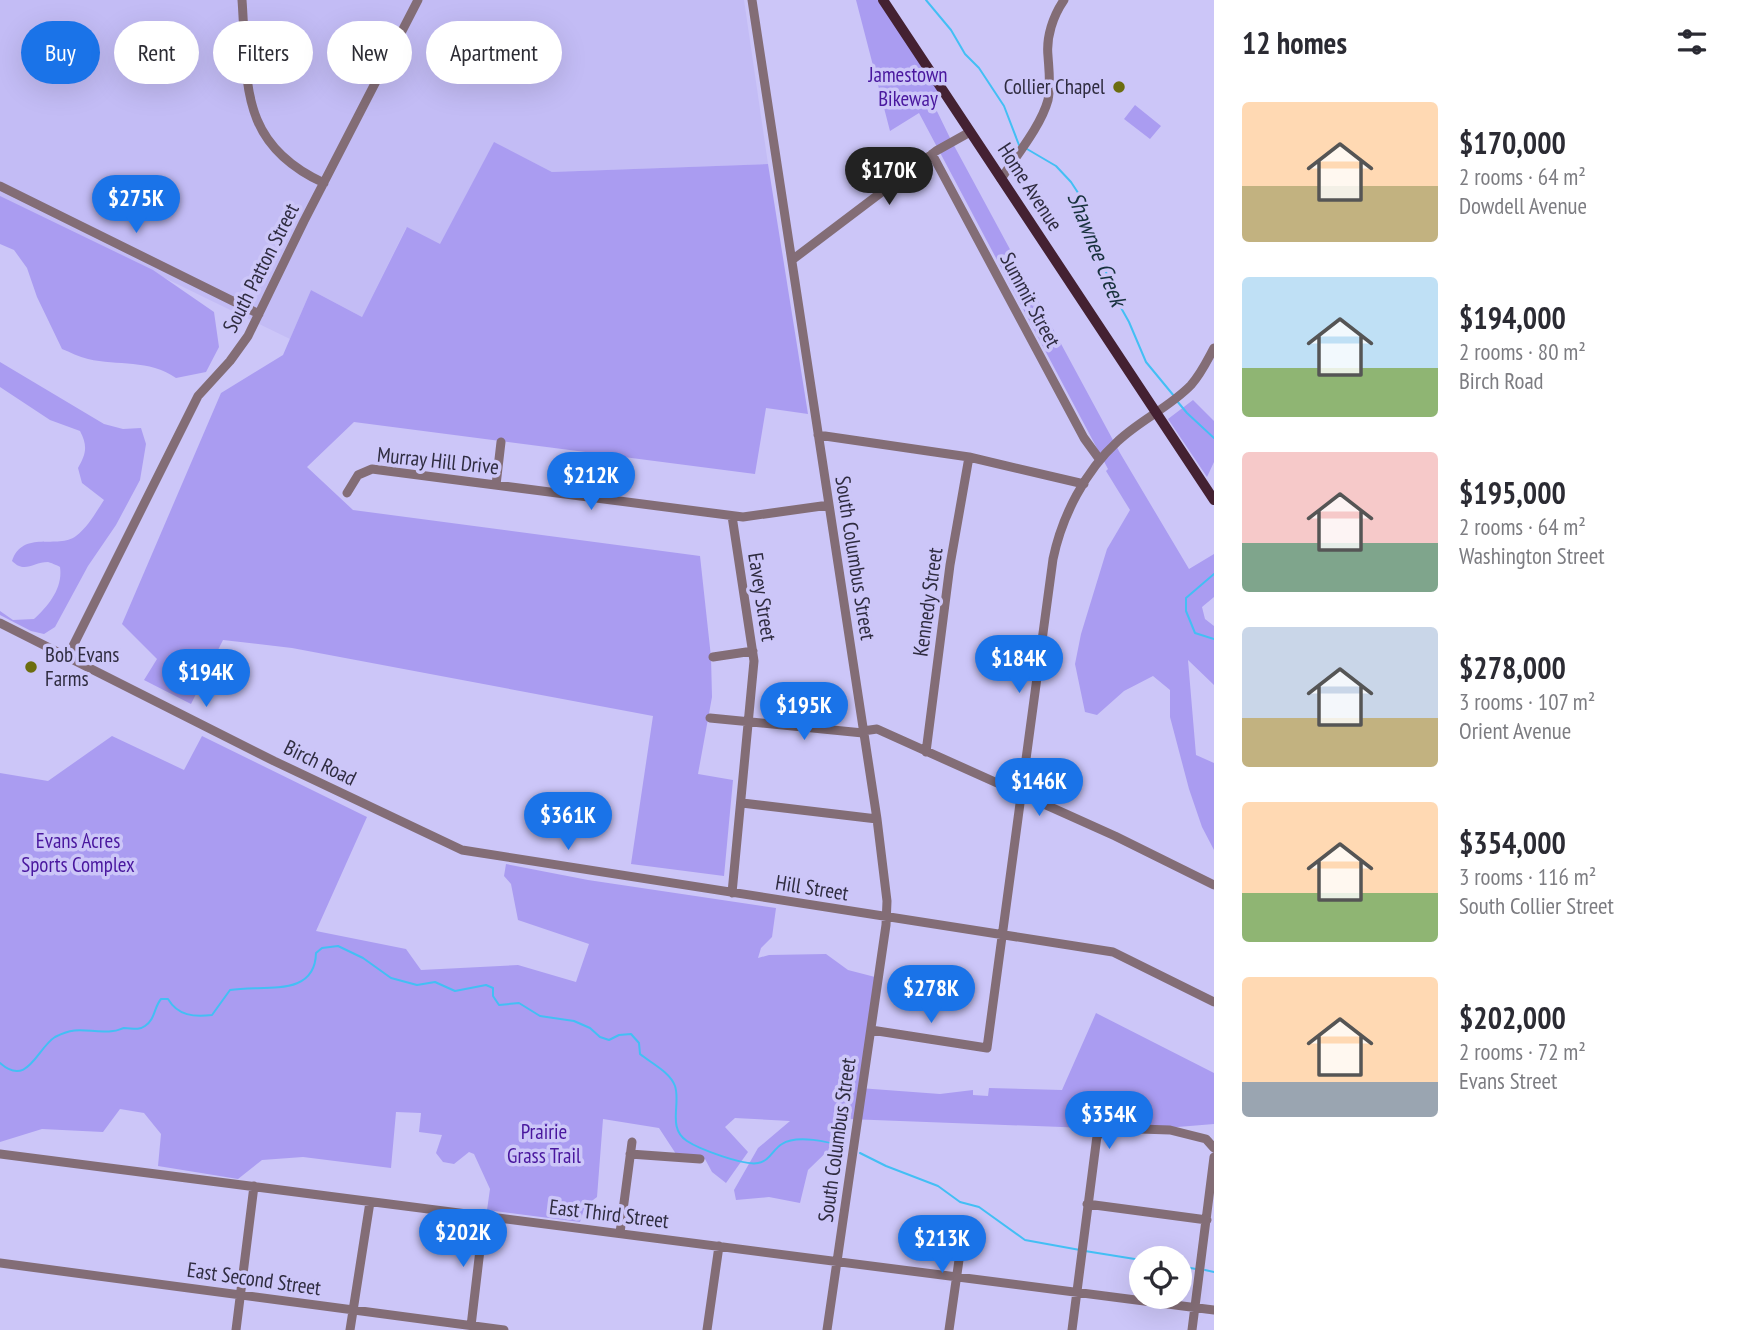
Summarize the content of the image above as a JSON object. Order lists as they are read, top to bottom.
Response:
{
  "streets": {
    "main road": ["Home Avenue"],
    "street": [
      "South Patton Street",
      "Summit Street",
      "Murray Hill Drive",
      "South Columbus Street",
      "Eavey Street",
      "Kennedy Street",
      "Birch Road",
      "Hill Street",
      "East Third Street",
      "East Second Street"
    ]
  },
  "crossings": [
    ["South Patton Street", "Birch Road"],
    ["Murray Hill Drive", "South Columbus Street"],
    ["Murray Hill Drive", "Eavey Street"],
    ["South Columbus Street", "Hill Street"],
    ["South Columbus Street", "East Third Street"],
    ["Eavey Street", "Hill Street"],
    ["Birch Road", "Hill Street"]
  ],
  "water": ["Shawnee Creek"],
  "parks": ["Jamestown Bikeway", "Evans Acres Sports Complex", "Prairie Grass Trail"],
  "places": ["Collier Chapel", "Bob Evans Farms"],
  "page": {
    "heading": "12 homes",
    "chip": [
      "Buy",
      "Rent",
      "Filters",
      "New",
      "Apartment"
    ],
    "list": [
      {
        "name": "$170,000",
        "note": "2 rooms · 64 m² · Dowdell Avenue"
      },
      {
        "name": "$194,000",
        "note": "2 rooms · 80 m² · Birch Road"
      },
      {
        "name": "$195,000",
        "note": "2 rooms · 64 m² · Washington Street"
      },
      {
        "name": "$278,000",
        "note": "3 rooms · 107 m² · Orient Avenue"
      },
      {
        "name": "$354,000",
        "note": "3 rooms · 116 m² · South Collier Street"
      },
      {
        "name": "$202,000",
        "note": "2 rooms · 72 m² · Evans Street"
      }
    ],
    "price": [
      "$170K",
      "$275K",
      "$212K",
      "$184K",
      "$194K",
      "$195K",
      "$146K",
      "$361K",
      "$278K",
      "$354K",
      "$202K",
      "$213K"
    ]
  }
}
